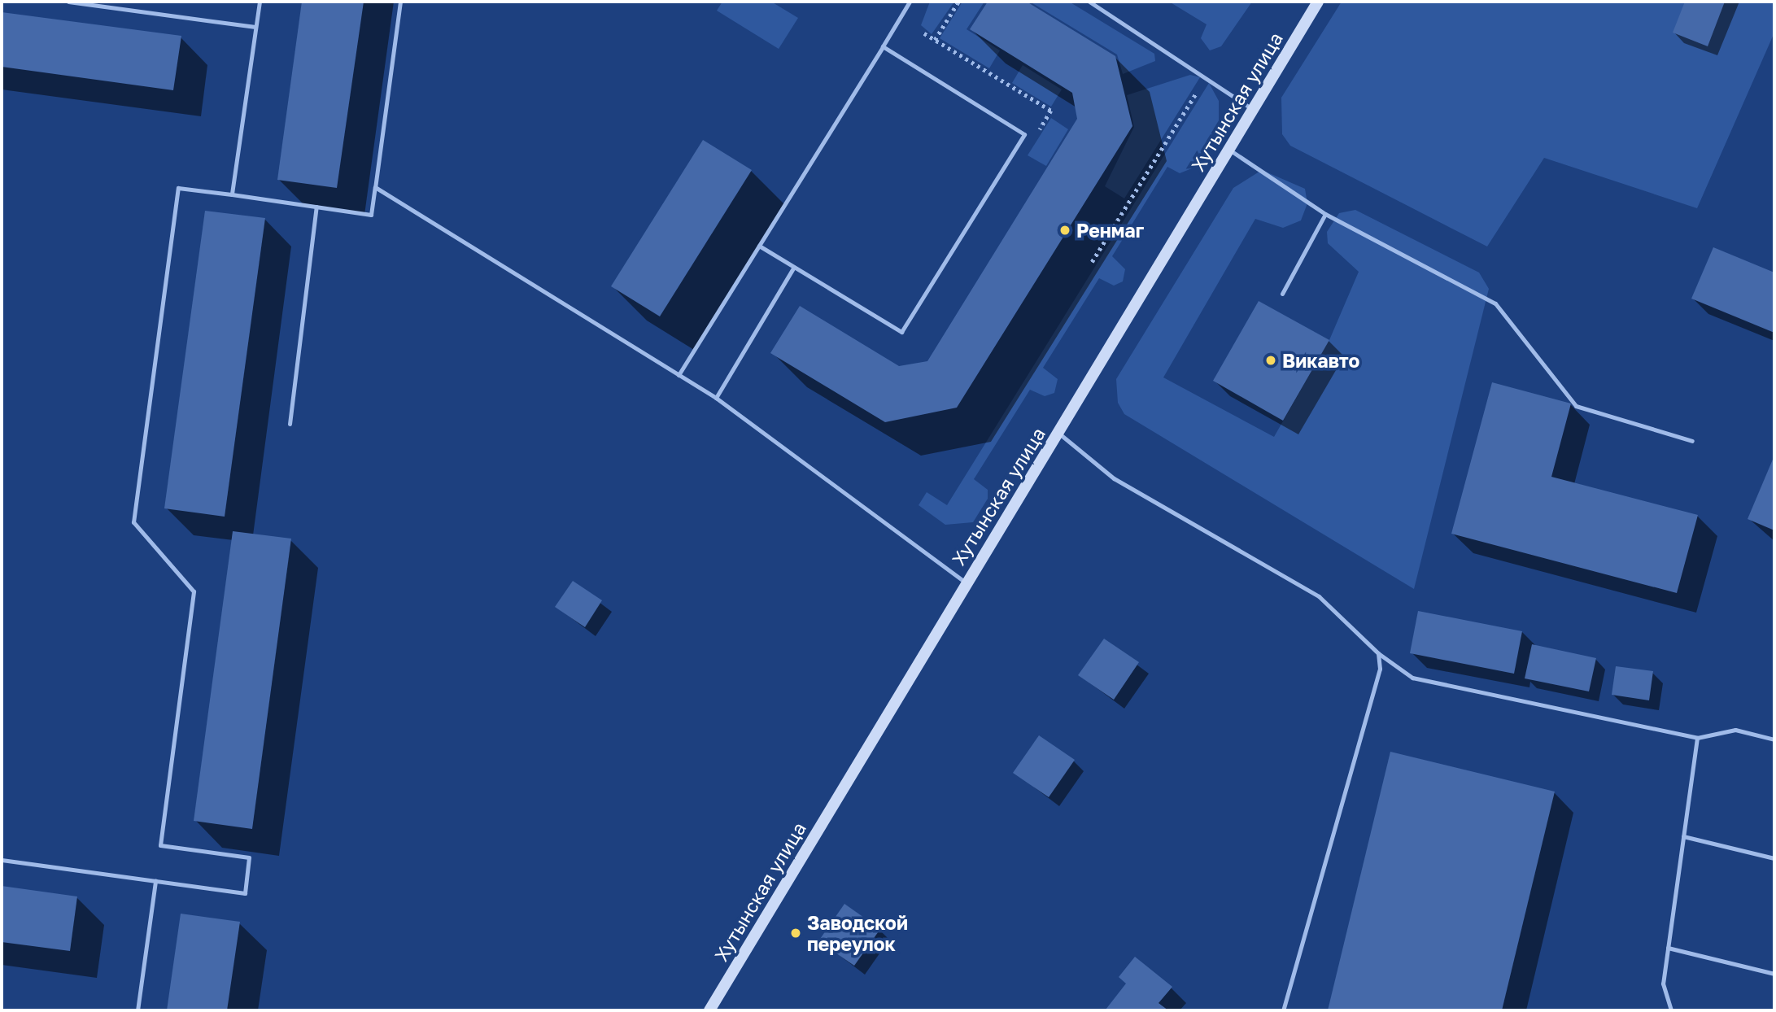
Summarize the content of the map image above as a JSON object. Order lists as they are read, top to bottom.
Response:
{
  "streets": {
    "street": ["Хутынская улица"]
  },
  "places": ["Ренмаг", "Викавто", "Заводской переулок"]
}
